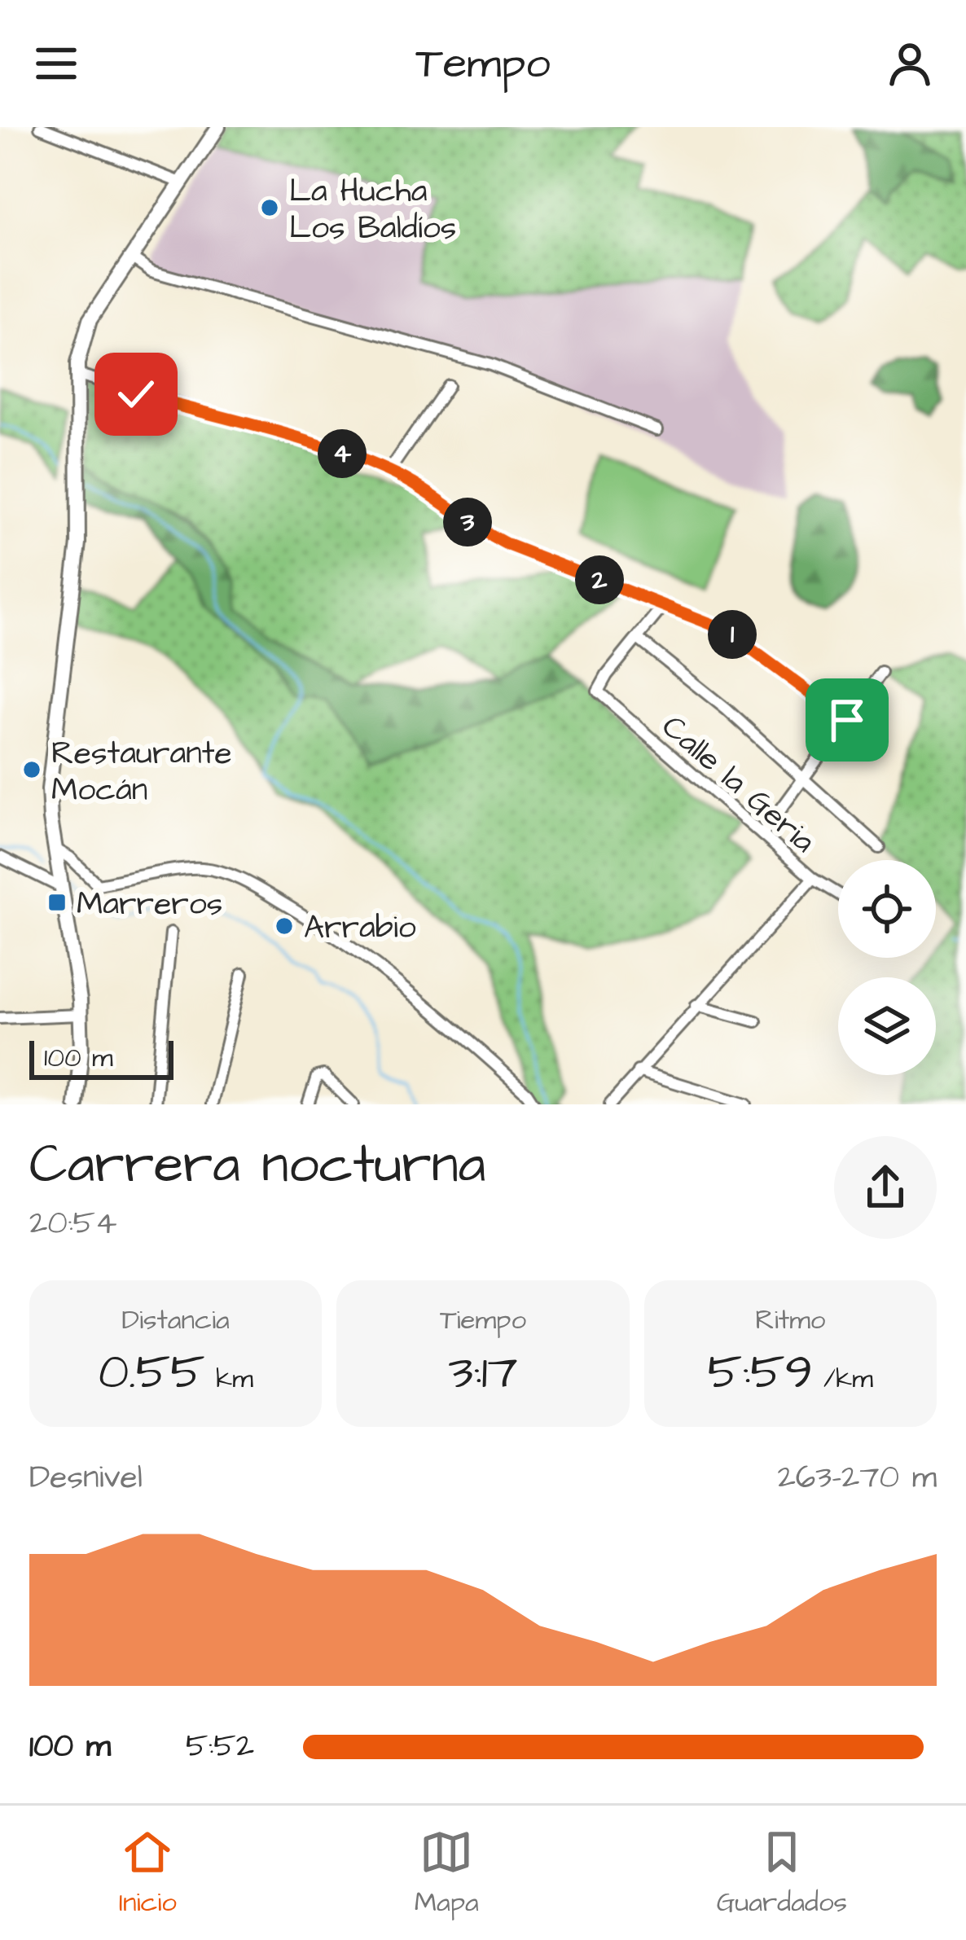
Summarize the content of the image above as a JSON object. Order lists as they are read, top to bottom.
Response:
{
  "streets": {
    "street": ["Calle la Geria"]
  },
  "places": {
    "other": ["La Hucha Los Baldíos", "Restaurante Mocán", "Arrabio"],
    "transit": ["Marreros"]
  },
  "scale_bar": "100 m",
  "page": {
    "header": "Tempo",
    "pins": [
      "4",
      "3",
      "2",
      "1"
    ],
    "scale": "100 m",
    "heading": ["Carrera nocturna", "20:54"],
    "stats": [
      ["Distancia", "0.55 km"],
      ["Tiempo", "3:17"],
      ["Ritmo", "5:59 /km"]
    ],
    "chart": ["Desnivel", "263–270 m"],
    "list": [
      {
        "name": "100 m",
        "note": "5:52"
      }
    ],
    "tabs": ["Inicio", "Mapa", "Guardados"]
  }
}
